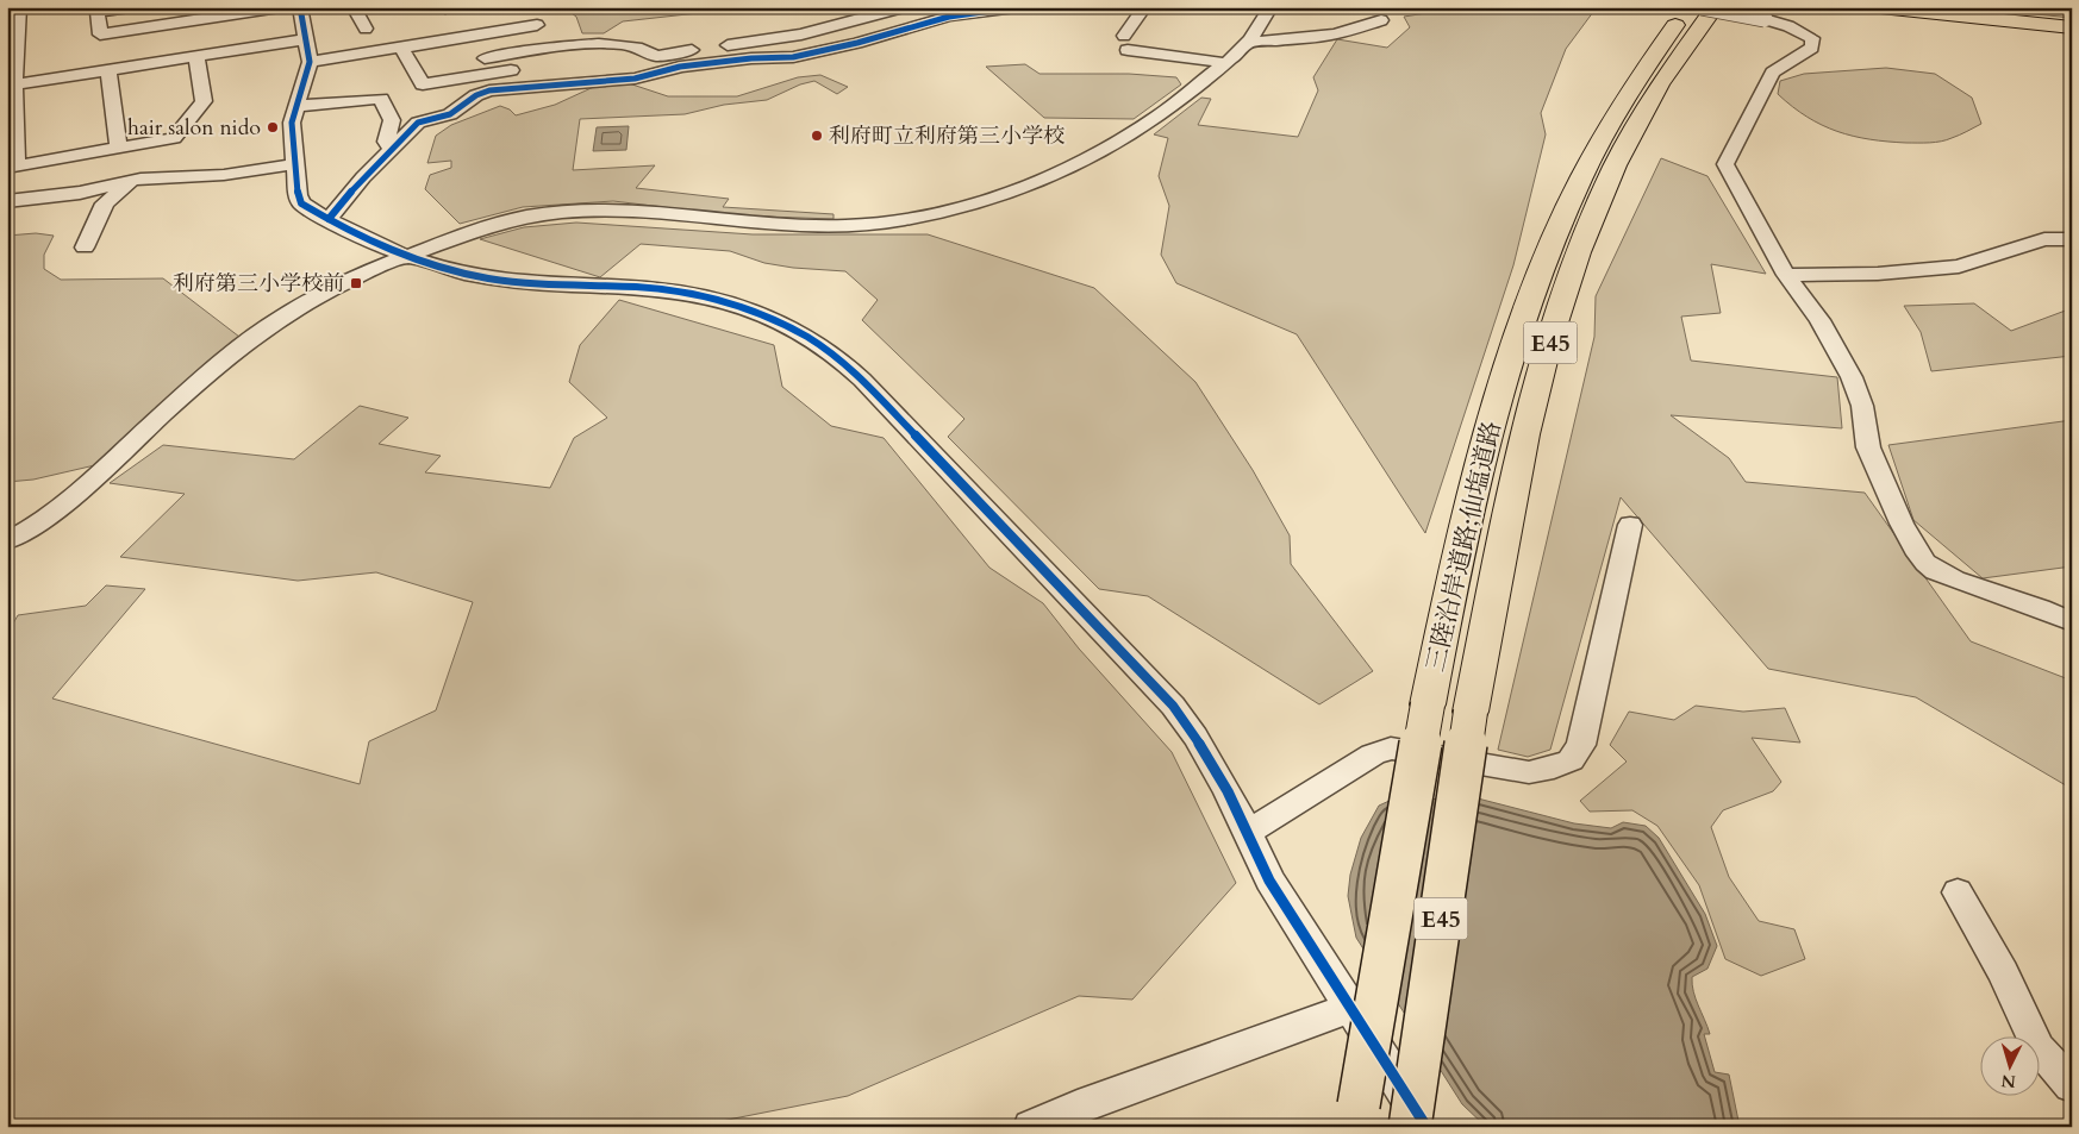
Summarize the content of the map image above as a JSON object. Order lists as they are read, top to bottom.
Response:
{
  "streets": {
    "main road": ["E45", "三陸沿岸道路;仙塩道路"]
  },
  "places": {
    "other": ["hair salon nido", "利府町立利府第三小学校"],
    "transit": ["利府第三小学校前"]
  },
  "north": "bottom"
}
